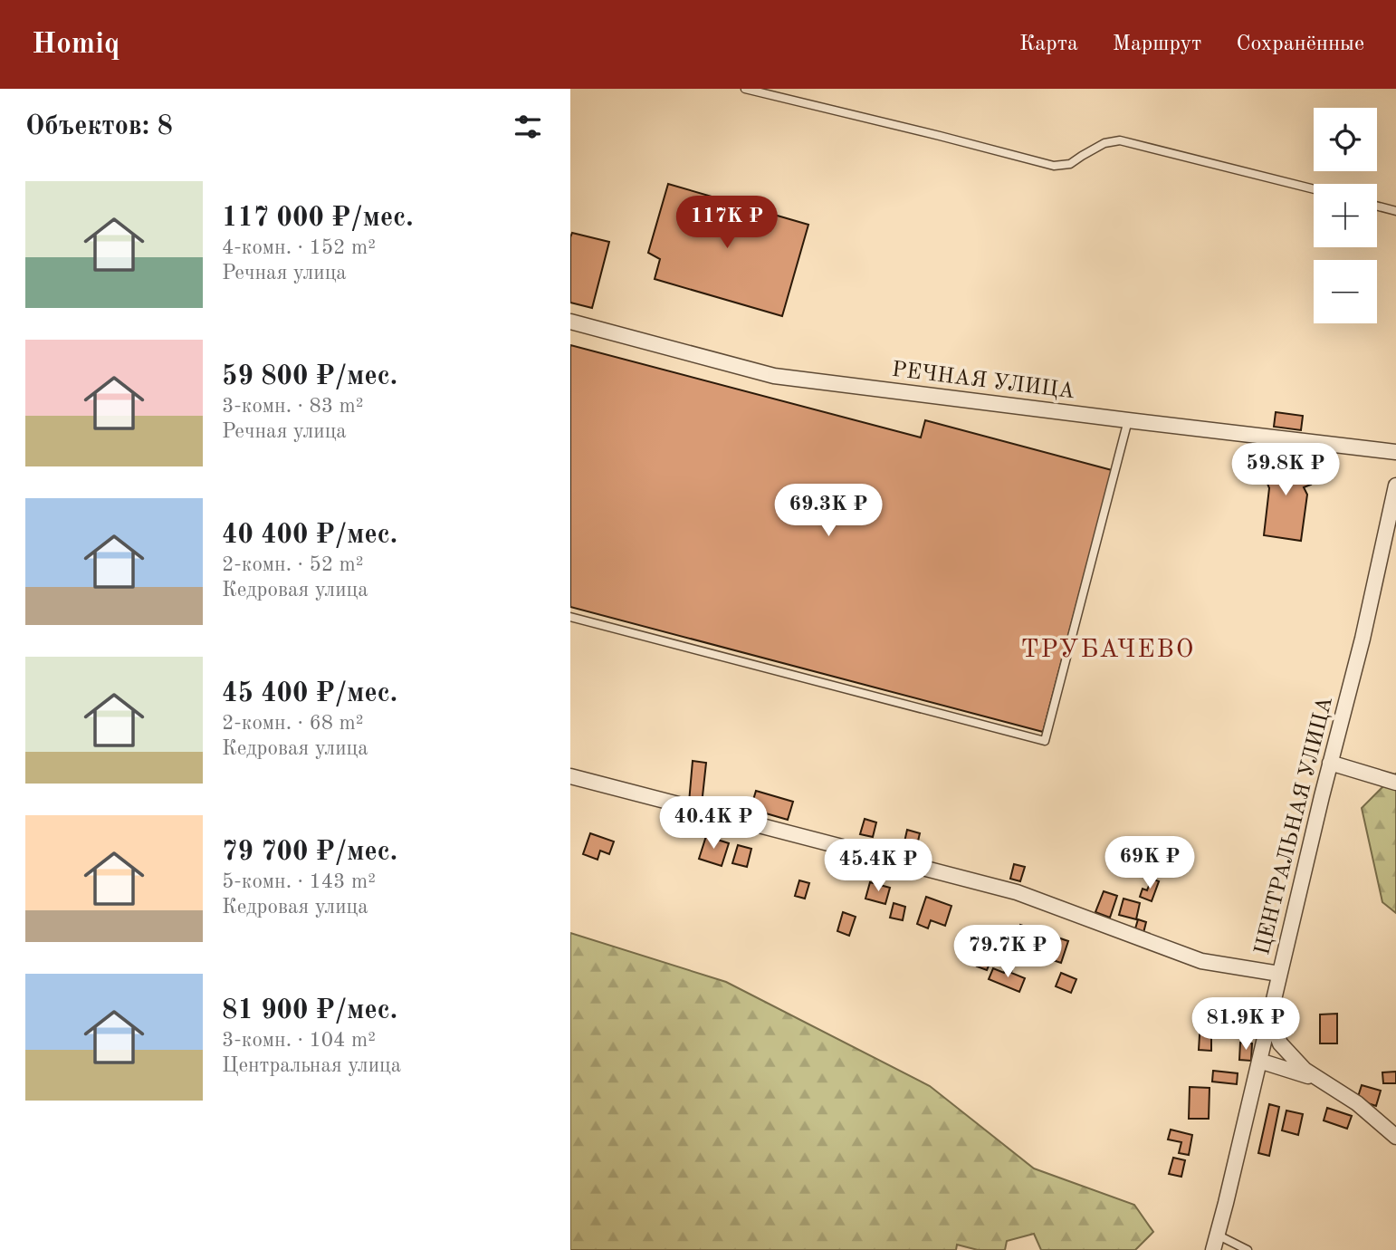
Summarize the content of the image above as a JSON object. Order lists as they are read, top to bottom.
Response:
{
  "streets": {
    "street": ["РЕЧНАЯ УЛИЦА", "ЦЕНТРАЛЬНАЯ УЛИЦА"]
  },
  "districts": ["ТРУБАЧЕВО"],
  "page": {
    "header": "Homiq",
    "nav": ["Карта", "Маршрут", "Сохранённые"],
    "heading": "Объектов: 8",
    "map_buttons": ["+", "−"],
    "list": [
      {
        "name": "117 000 ₽/мес.",
        "note": "4-комн. · 152 m² · Речная улица"
      },
      {
        "name": "59 800 ₽/мес.",
        "note": "3-комн. · 83 m² · Речная улица"
      },
      {
        "name": "40 400 ₽/мес.",
        "note": "2-комн. · 52 m² · Кедровая улица"
      },
      {
        "name": "45 400 ₽/мес.",
        "note": "2-комн. · 68 m² · Кедровая улица"
      },
      {
        "name": "79 700 ₽/мес.",
        "note": "5-комн. · 143 m² · Кедровая улица"
      },
      {
        "name": "81 900 ₽/мес.",
        "note": "3-комн. · 104 m² · Центральная улица"
      }
    ],
    "price": [
      "117K ₽",
      "59.8K ₽",
      "69.3K ₽",
      "40.4K ₽",
      "69K ₽",
      "45.4K ₽",
      "79.7K ₽",
      "81.9K ₽"
    ]
  }
}
